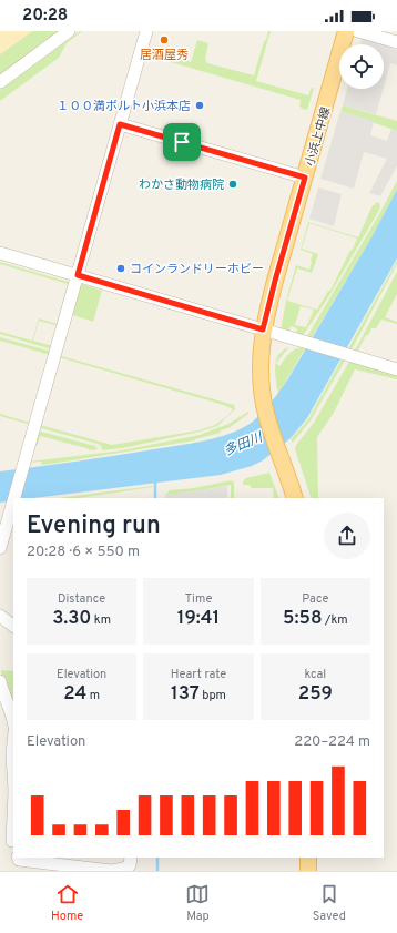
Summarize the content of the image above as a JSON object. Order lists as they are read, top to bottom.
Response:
{
  "streets": {
    "main road": ["小浜上中線"]
  },
  "water": ["多田川"],
  "places": [
    "居酒屋秀",
    "１００満ボルト小浜本店",
    "わかさ動物病院",
    "コインランドリーホビー"
  ],
  "page": {
    "status": "20:28",
    "heading": ["Evening run", "20:28 · 6 × 550 m"],
    "stats": [
      ["Distance", "3.30 km"],
      ["Time", "19:41"],
      ["Pace", "5:58 /km"],
      ["Elevation", "24 m"],
      ["Heart rate", "137 bpm"],
      ["kcal", "259"]
    ],
    "chart": ["Elevation", "220–224 m"],
    "tabs": ["Home", "Map", "Saved"]
  }
}
